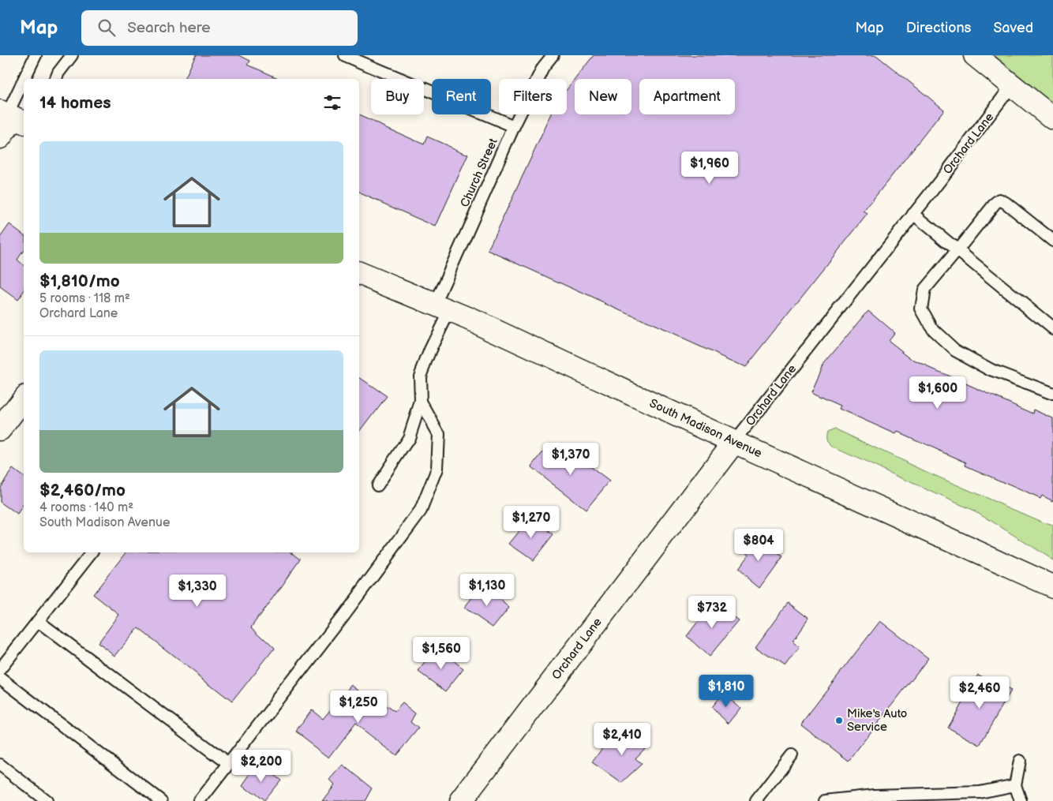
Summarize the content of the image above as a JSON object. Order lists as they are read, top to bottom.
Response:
{
  "streets": {
    "main road": ["Orchard Lane", "South Madison Avenue"],
    "lane": ["Church Street"]
  },
  "crossings": [
    ["Orchard Lane", "South Madison Avenue"],
    ["Church Street", "South Madison Avenue"]
  ],
  "places": ["Mike's Auto Service"],
  "page": {
    "header": "Map",
    "search": "Search here",
    "nav": ["Map", "Directions", "Saved"],
    "chip": [
      "Buy",
      "Rent",
      "Filters",
      "New",
      "Apartment"
    ],
    "heading": "14 homes",
    "list": [
      {
        "name": "$1,810/mo",
        "note": "5 rooms · 118 m² · Orchard Lane"
      },
      {
        "name": "$2,460/mo",
        "note": "4 rooms · 140 m² · South Madison Avenue"
      }
    ],
    "price": [
      "$1,960",
      "$1,600",
      "$1,370",
      "$1,270",
      "$804",
      "$1,130",
      "$1,330",
      "$732",
      "$1,560",
      "$1,810",
      "$2,460",
      "$1,250",
      "$2,410",
      "$2,200"
    ]
  }
}
